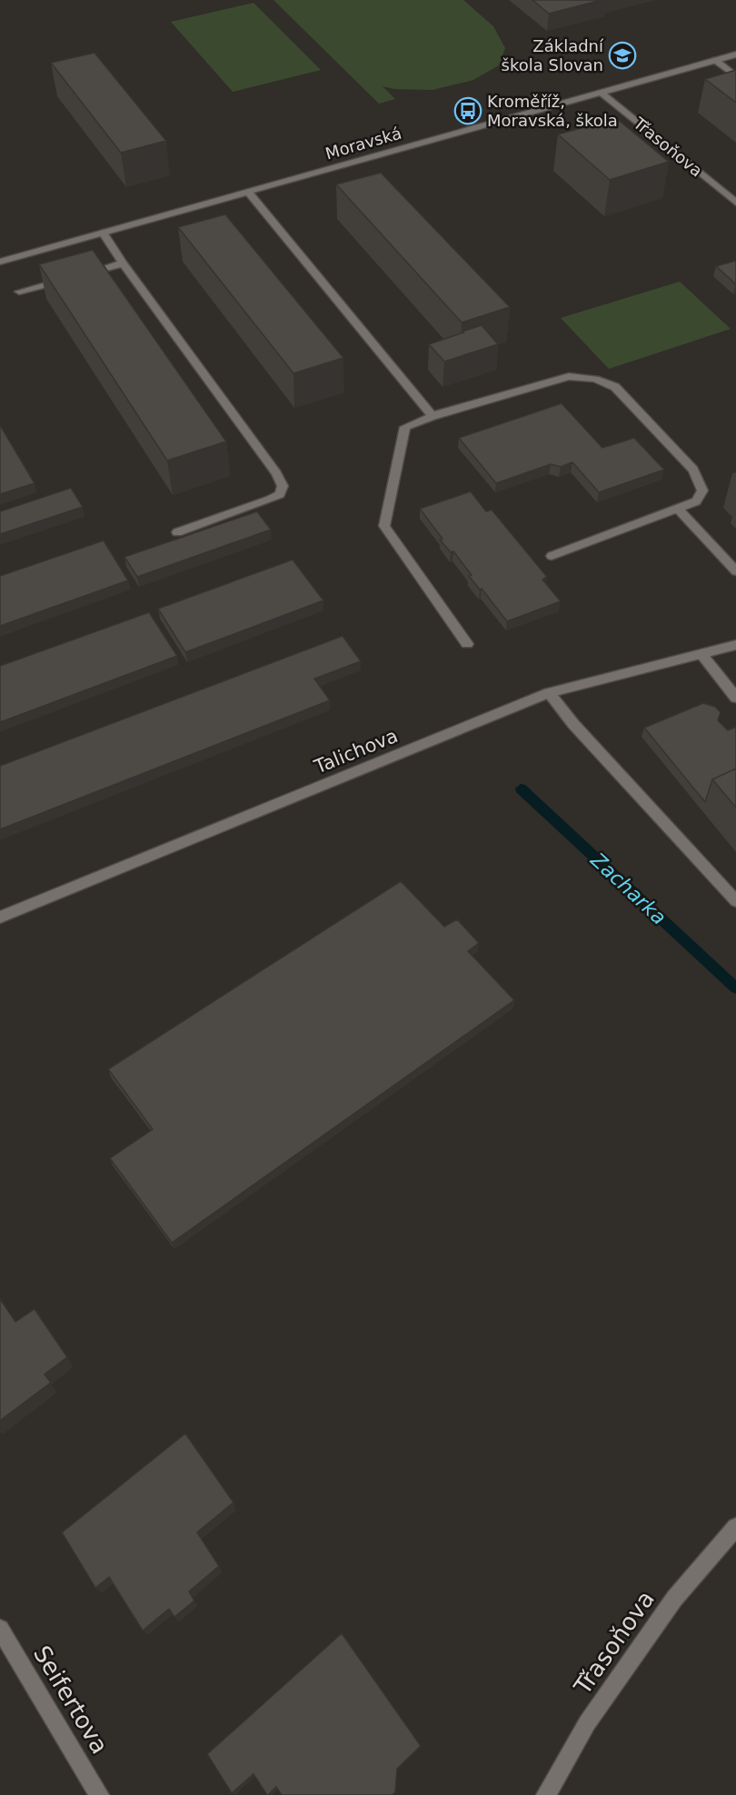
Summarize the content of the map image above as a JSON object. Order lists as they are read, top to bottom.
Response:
{
  "streets": {
    "street": [
      "Moravská",
      "Třasoňova",
      "Talichova",
      "Seifertova"
    ]
  },
  "crossings": [
    ["Moravská", "Třasoňova"]
  ],
  "water": ["Zacharka"],
  "places": {
    "school or university": ["Základní škola Slovan"],
    "bus stop": ["Kroměříž, Moravská, škola"]
  }
}
